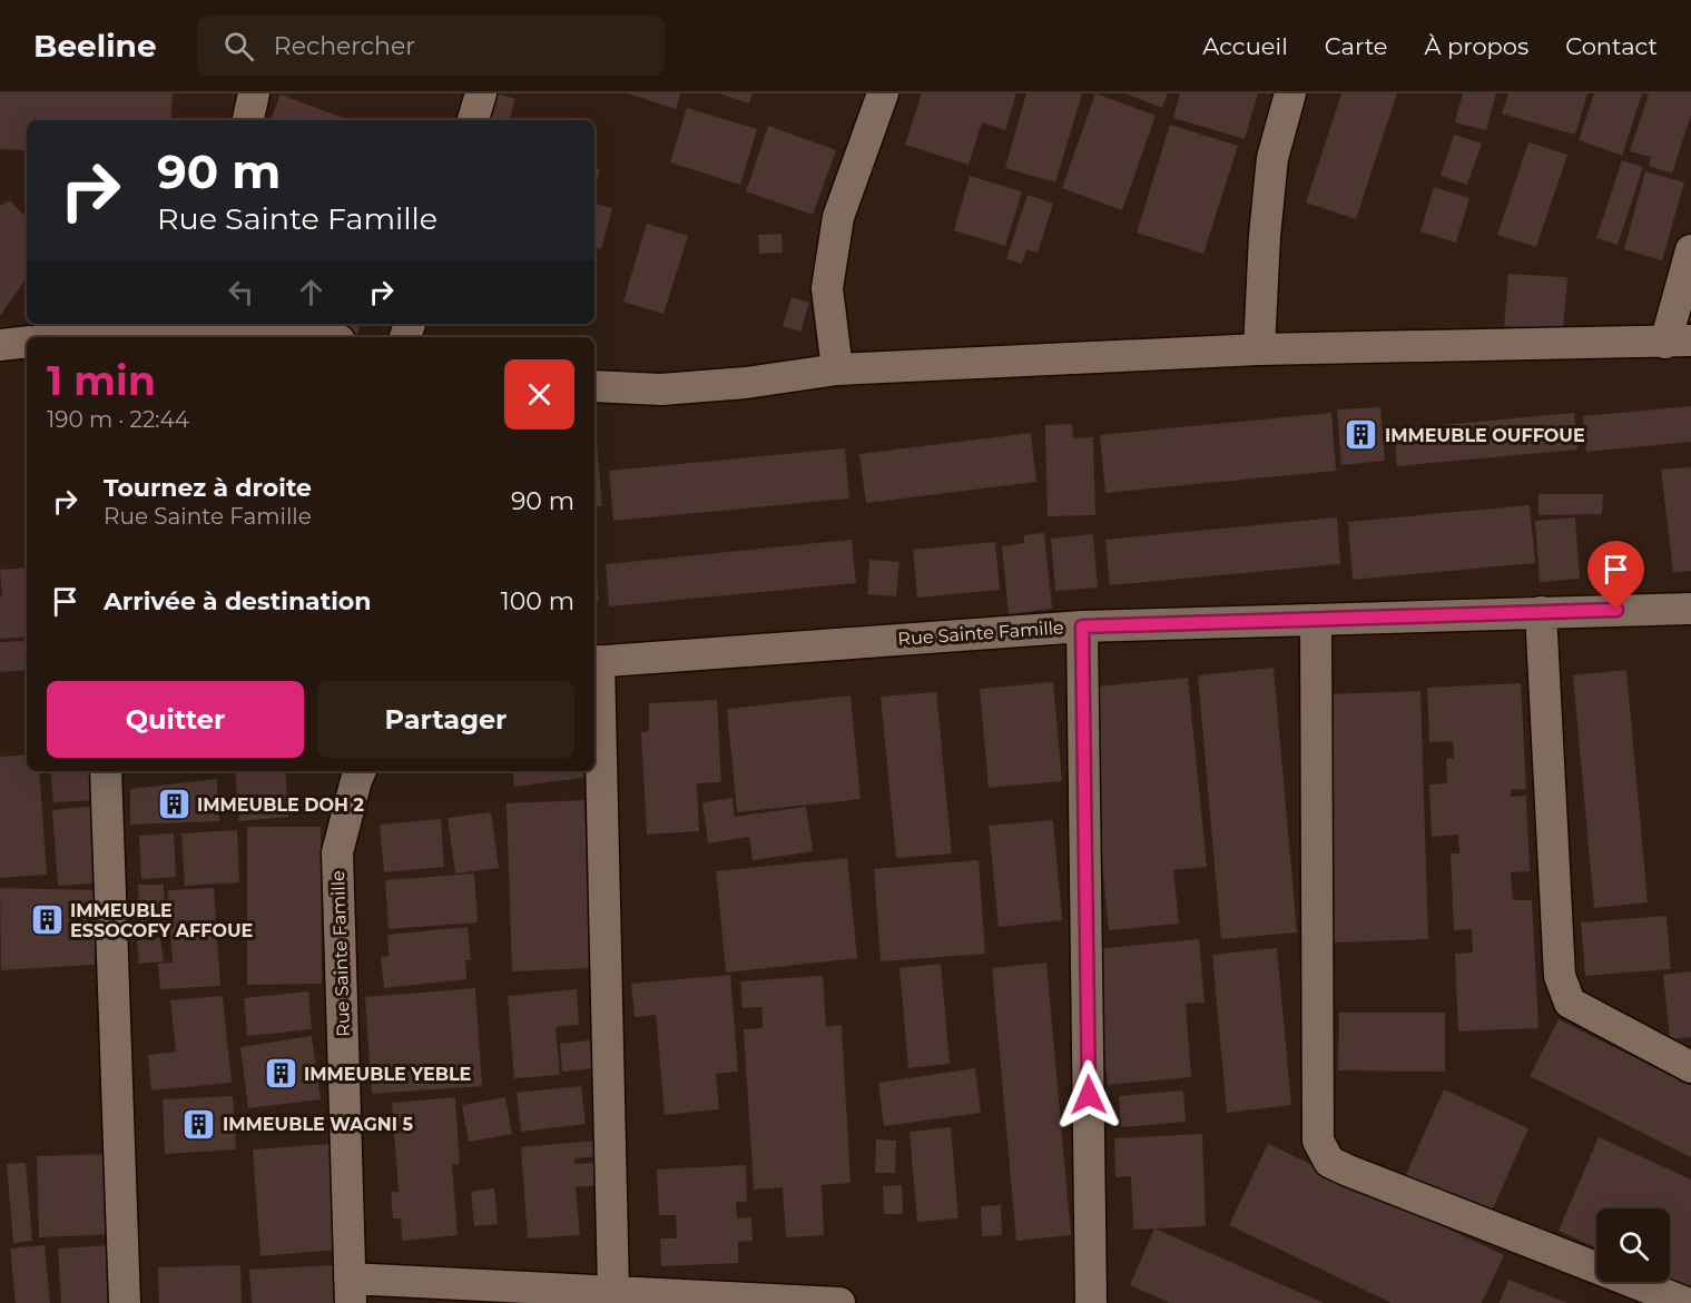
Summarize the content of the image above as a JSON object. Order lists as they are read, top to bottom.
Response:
{
  "streets": {
    "street": ["Rue Sainte Famille"]
  },
  "places": {
    "building": [
      "IMMEUBLE OUFFOUE",
      "IMMEUBLE DOH 2",
      "IMMEUBLE ESSOCOFY AFFOUE",
      "IMMEUBLE YEBLE",
      "IMMEUBLE WAGNI 5"
    ]
  },
  "page": {
    "header": "Beeline",
    "search": "Rechercher",
    "nav": [
      "Accueil",
      "Carte",
      "À propos",
      "Contact"
    ],
    "turn": ["90 m", "Rue Sainte Famille"],
    "heading": ["1 min", "190 m · 22:44"],
    "list": [
      {
        "name": "Tournez à droite",
        "note": "Rue Sainte Famille",
        "value": "90 m"
      },
      {
        "name": "Arrivée à destination",
        "value": "100 m"
      }
    ],
    "buttons": ["Quitter", "Partager"]
  }
}
